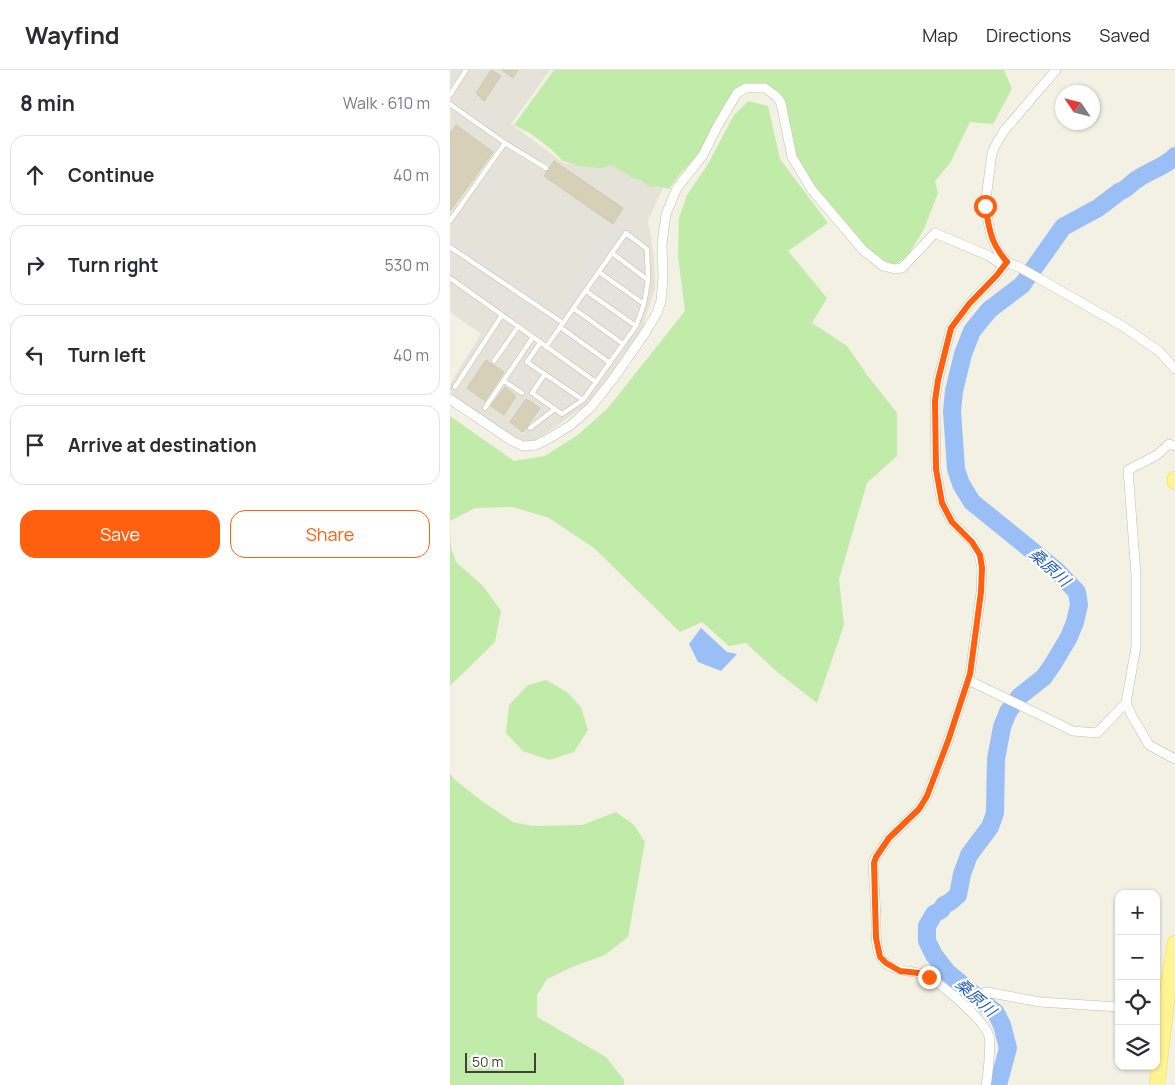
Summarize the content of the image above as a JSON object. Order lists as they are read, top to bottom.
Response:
{
  "water": ["桑原川"],
  "scale_bar": "50 m",
  "north": "top left",
  "page": {
    "header": "Wayfind",
    "nav": ["Map", "Directions", "Saved"],
    "heading": ["8 min", "Walk · 610 m"],
    "list": [
      ["Continue", "40 m"],
      ["Turn right", "530 m"],
      ["Turn left", "40 m"],
      "Arrive at destination"
    ],
    "buttons": ["Save", "Share"],
    "map_buttons": ["+", "−"],
    "scale": "50 m"
  }
}
